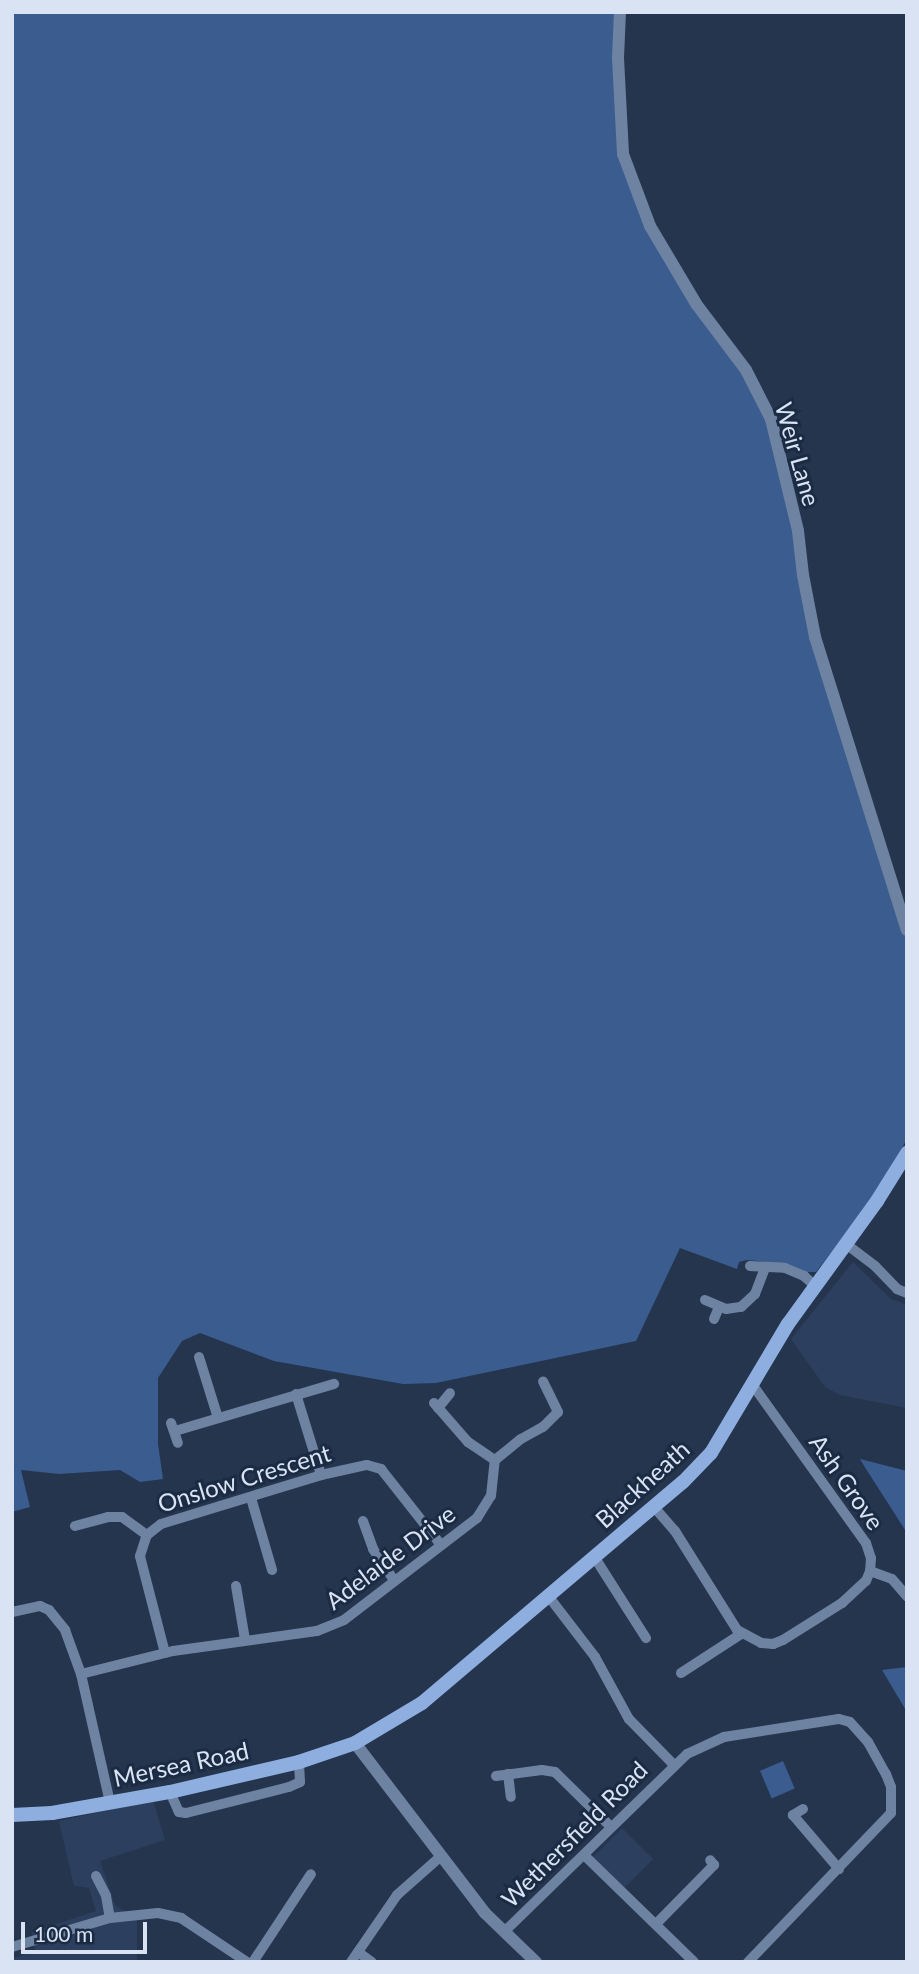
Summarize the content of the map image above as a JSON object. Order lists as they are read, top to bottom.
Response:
{
  "streets": {
    "main road": ["Blackheath", "Mersea Road"],
    "street": [
      "Weir Lane",
      "Onslow Crescent",
      "Ash Grove",
      "Adelaide Drive",
      "Wethersfield Road"
    ]
  },
  "crossings": [
    ["Onslow Crescent", "Adelaide Drive"],
    ["Ash Grove", "Blackheath"],
    ["Blackheath", "Mersea Road"]
  ],
  "scale_bar": "100 m"
}
